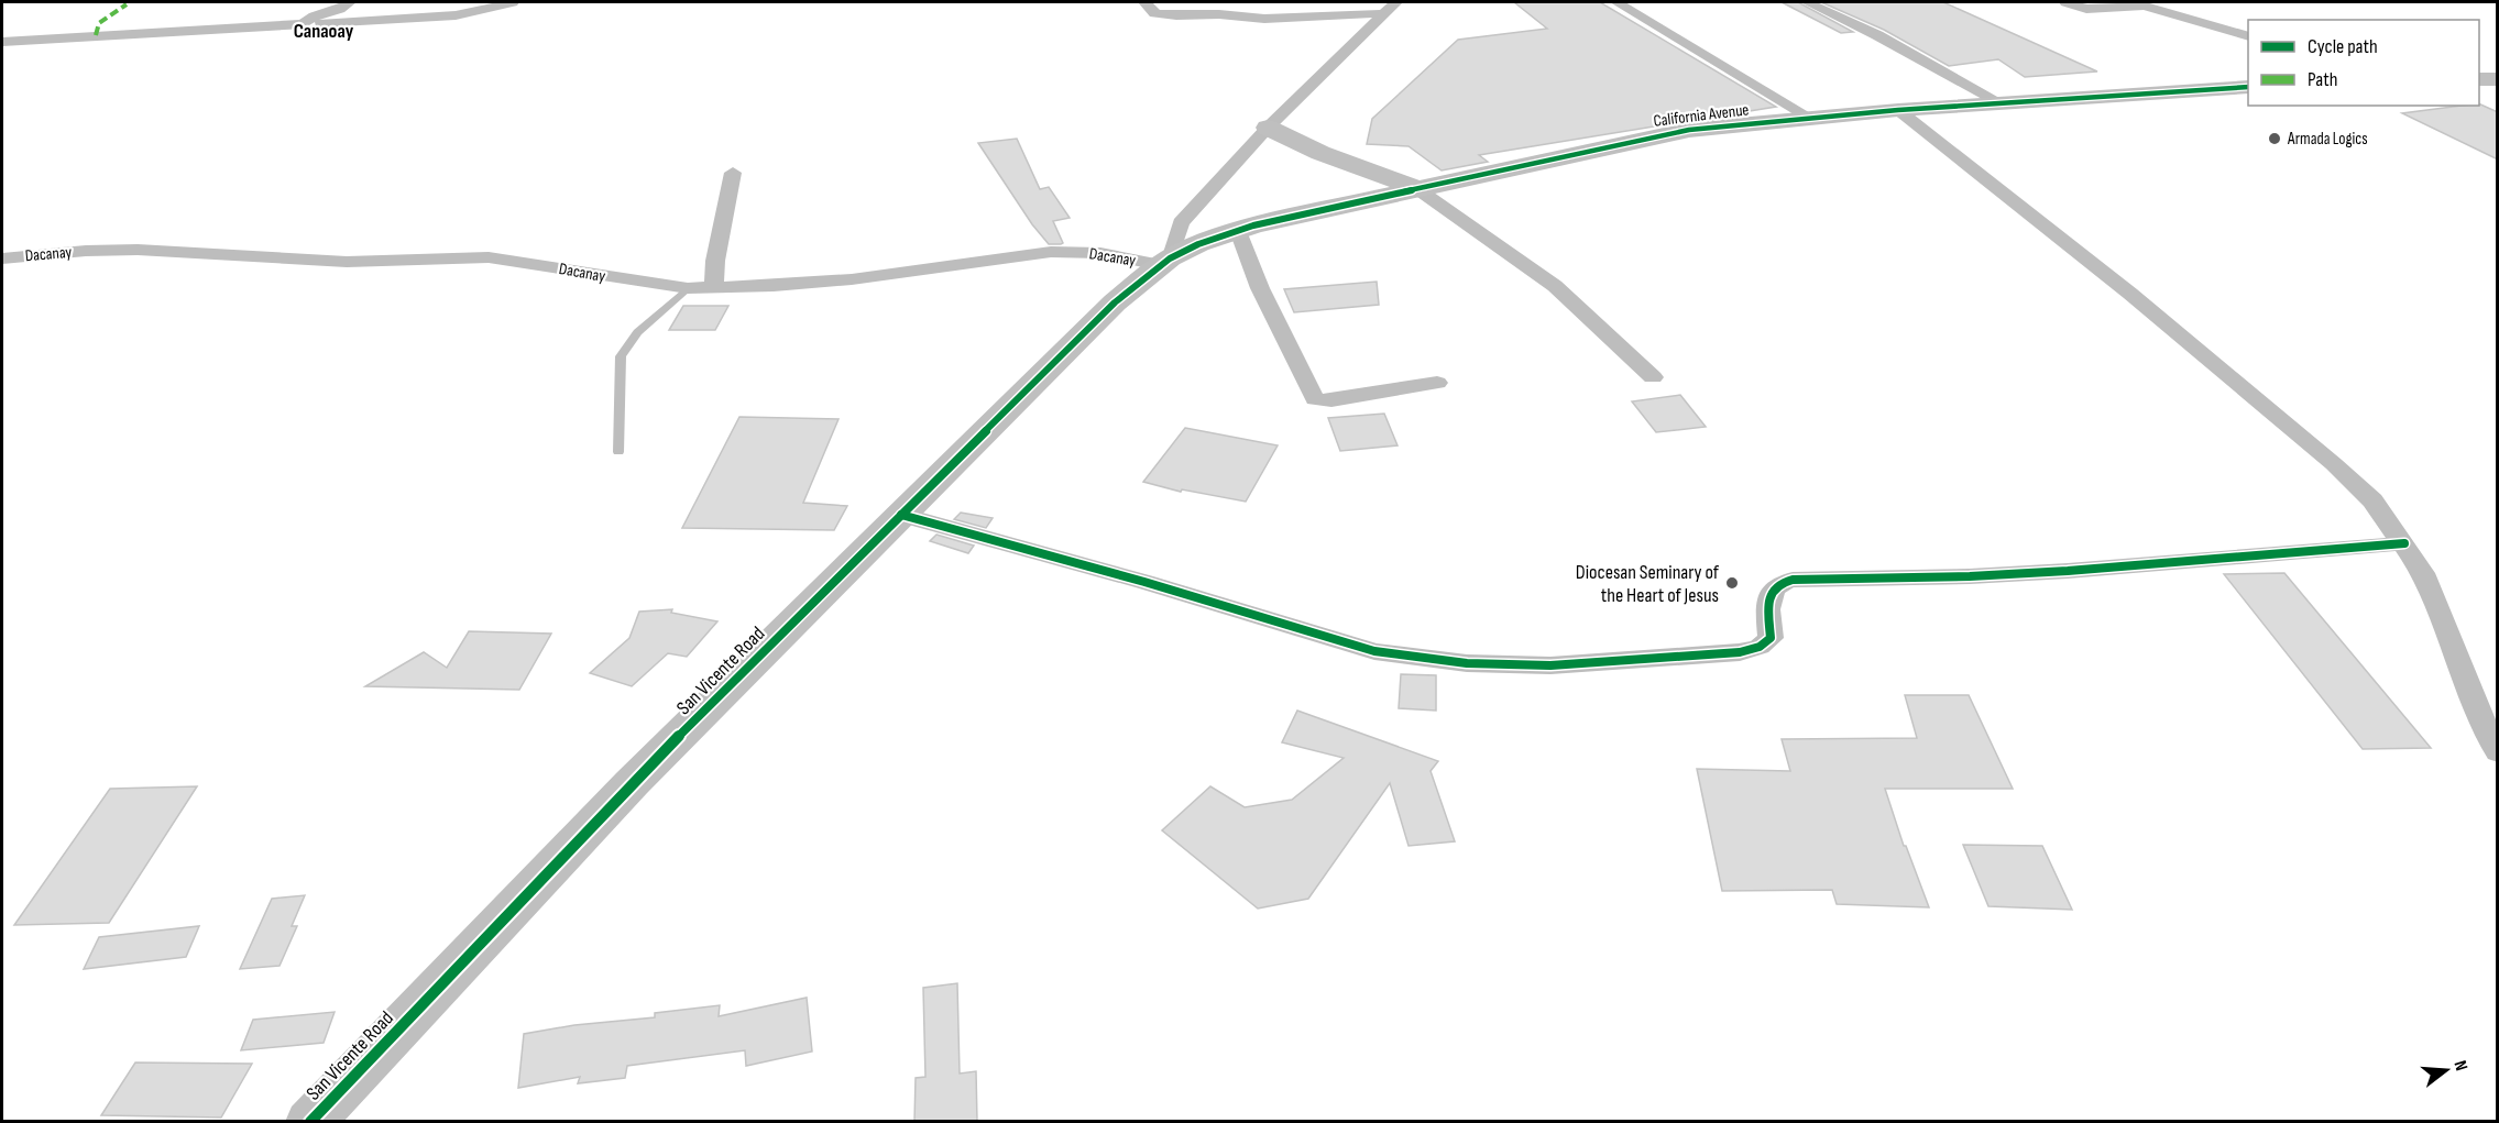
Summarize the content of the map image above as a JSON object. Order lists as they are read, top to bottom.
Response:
{
  "streets": {
    "street": ["California Avenue", "Dacanay", "San Vicente Road"]
  },
  "crossings": [
    ["California Avenue", "Dacanay"],
    ["California Avenue", "San Vicente Road"],
    ["Dacanay", "San Vicente Road"]
  ],
  "districts": ["Canaoay"],
  "places": ["Armada Logics", "Diocesan Seminary of the Heart of Jesus"],
  "legend": ["Cycle path", "Path"],
  "north": "right"
}
